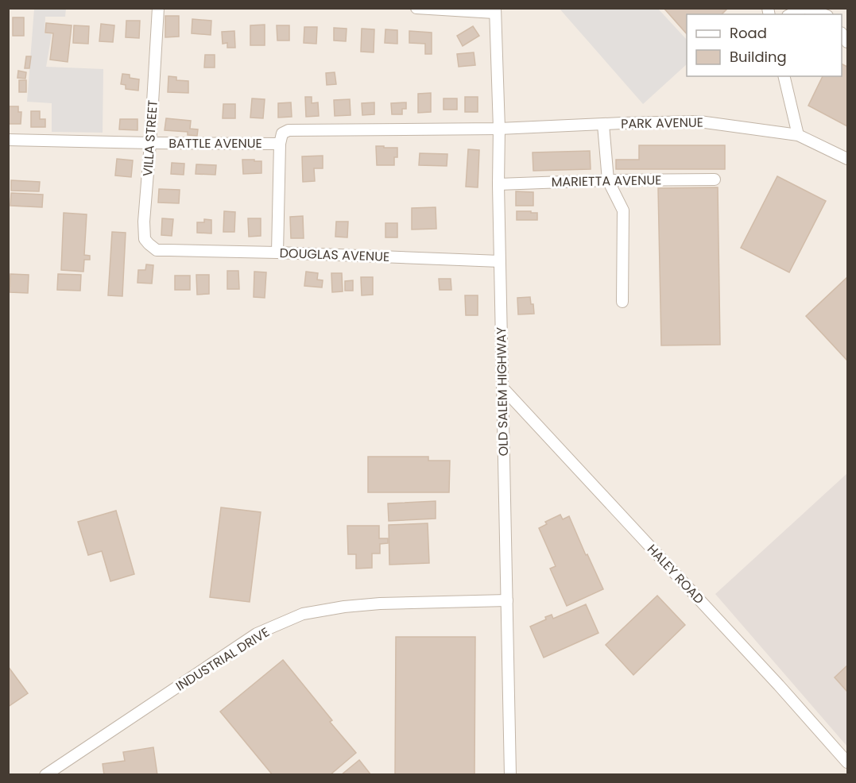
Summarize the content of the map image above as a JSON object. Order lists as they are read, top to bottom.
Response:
{
  "streets": {
    "street": [
      "PARK AVENUE",
      "VILLA STREET",
      "BATTLE AVENUE",
      "MARIETTA AVENUE",
      "DOUGLAS AVENUE",
      "OLD SALEM HIGHWAY",
      "HALEY ROAD",
      "INDUSTRIAL DRIVE"
    ]
  },
  "crossings": [
    ["PARK AVENUE", "BATTLE AVENUE"],
    ["PARK AVENUE", "OLD SALEM HIGHWAY"],
    ["VILLA STREET", "BATTLE AVENUE"],
    ["VILLA STREET", "DOUGLAS AVENUE"],
    ["BATTLE AVENUE", "OLD SALEM HIGHWAY"],
    ["MARIETTA AVENUE", "OLD SALEM HIGHWAY"],
    ["DOUGLAS AVENUE", "OLD SALEM HIGHWAY"],
    ["OLD SALEM HIGHWAY", "HALEY ROAD"],
    ["OLD SALEM HIGHWAY", "INDUSTRIAL DRIVE"]
  ],
  "legend": ["Road", "Building"]
}
